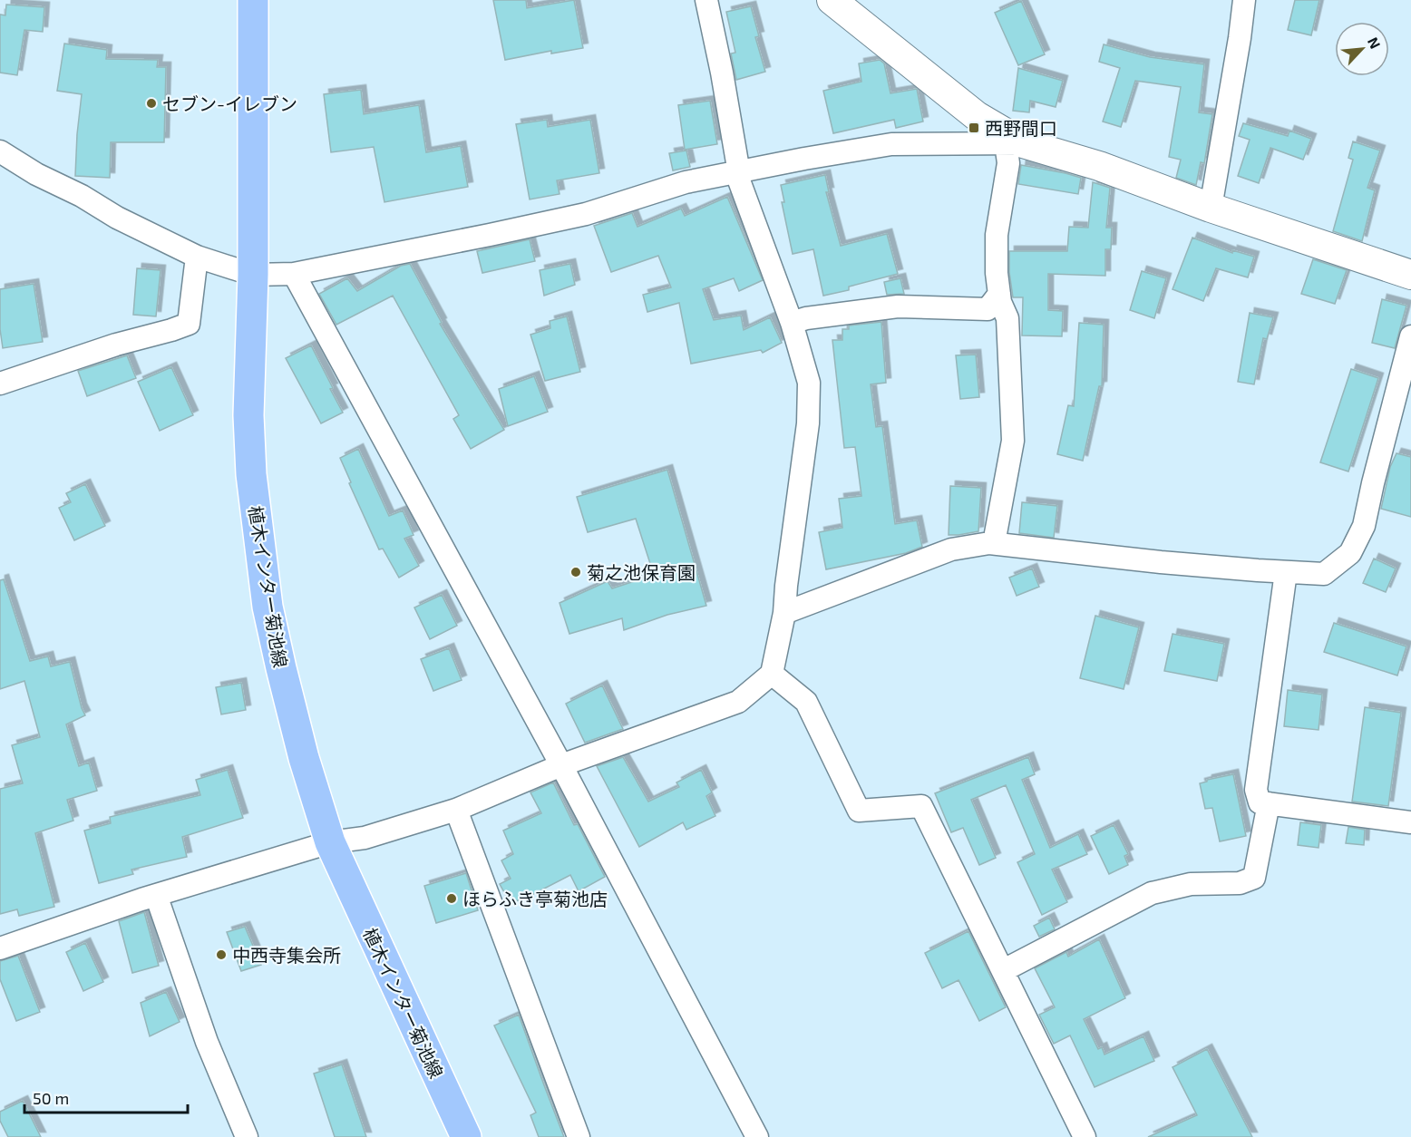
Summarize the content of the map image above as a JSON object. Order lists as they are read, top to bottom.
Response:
{
  "streets": {
    "main road": ["植木インター菊池線"]
  },
  "places": {
    "other": [
      "セブン-イレブン",
      "菊之池保育園",
      "ほらふき亭菊池店",
      "中西寺集会所"
    ],
    "transit": ["西野間口"]
  },
  "scale_bar": "50 m",
  "north": "top right"
}
